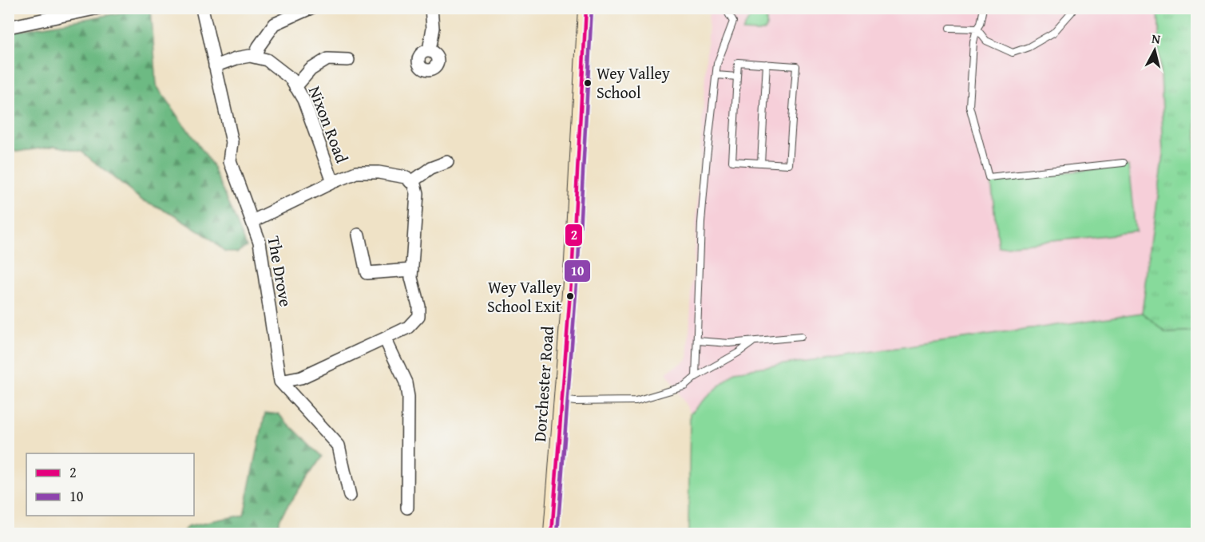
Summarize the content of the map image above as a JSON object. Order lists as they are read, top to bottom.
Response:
{
  "streets": {
    "main road": ["Dorchester Road"],
    "street": ["Nixon Road", "The Drove"]
  },
  "places": ["Wey Valley School", "Wey Valley School Exit"],
  "lines": ["transit line 2", "transit line 10"],
  "legend": ["2", "10"],
  "north": "top"
}
